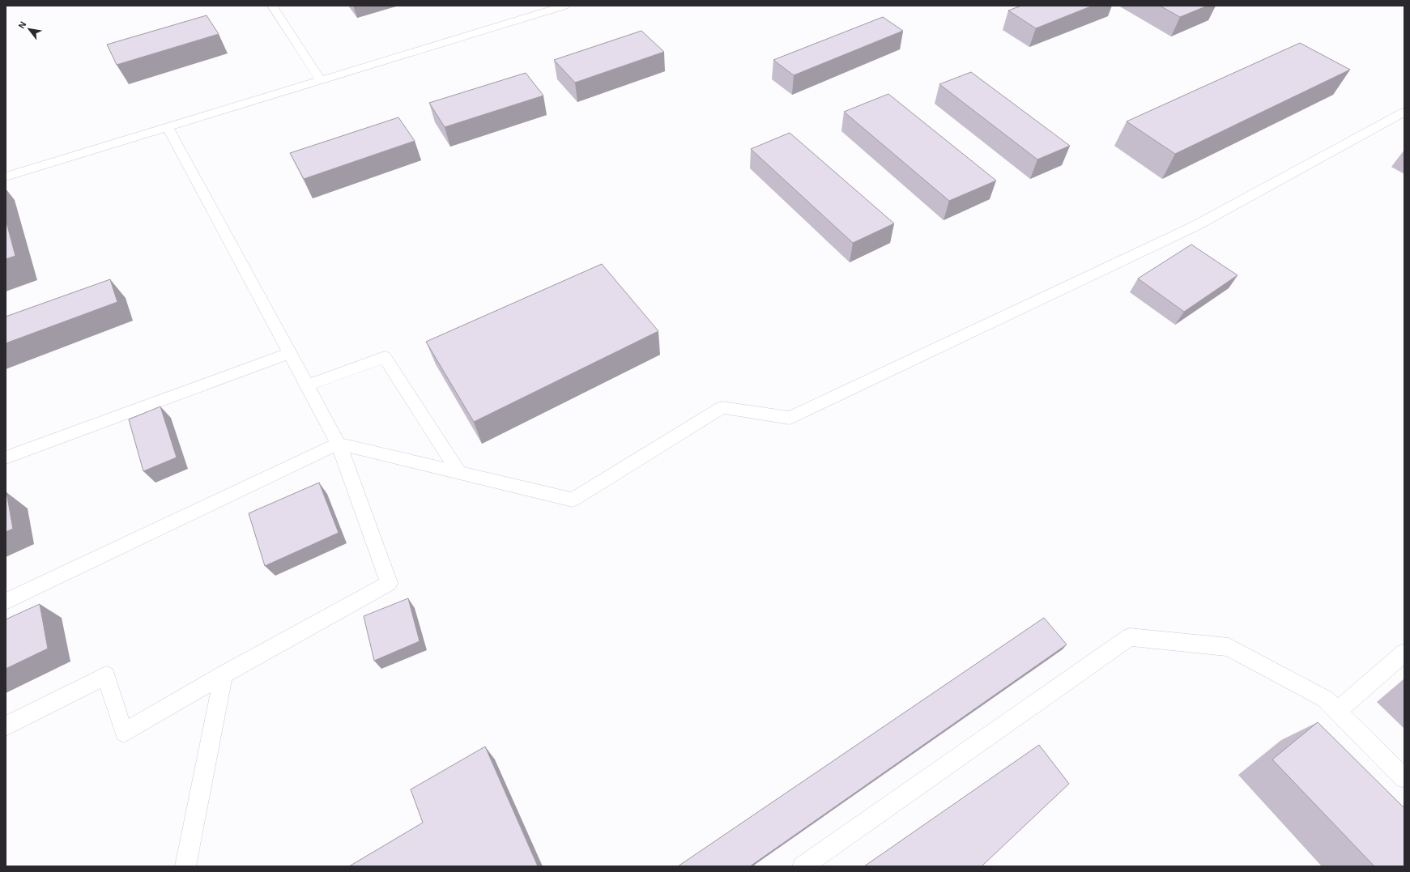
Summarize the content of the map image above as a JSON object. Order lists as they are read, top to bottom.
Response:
{
  "north": "top left"
}
